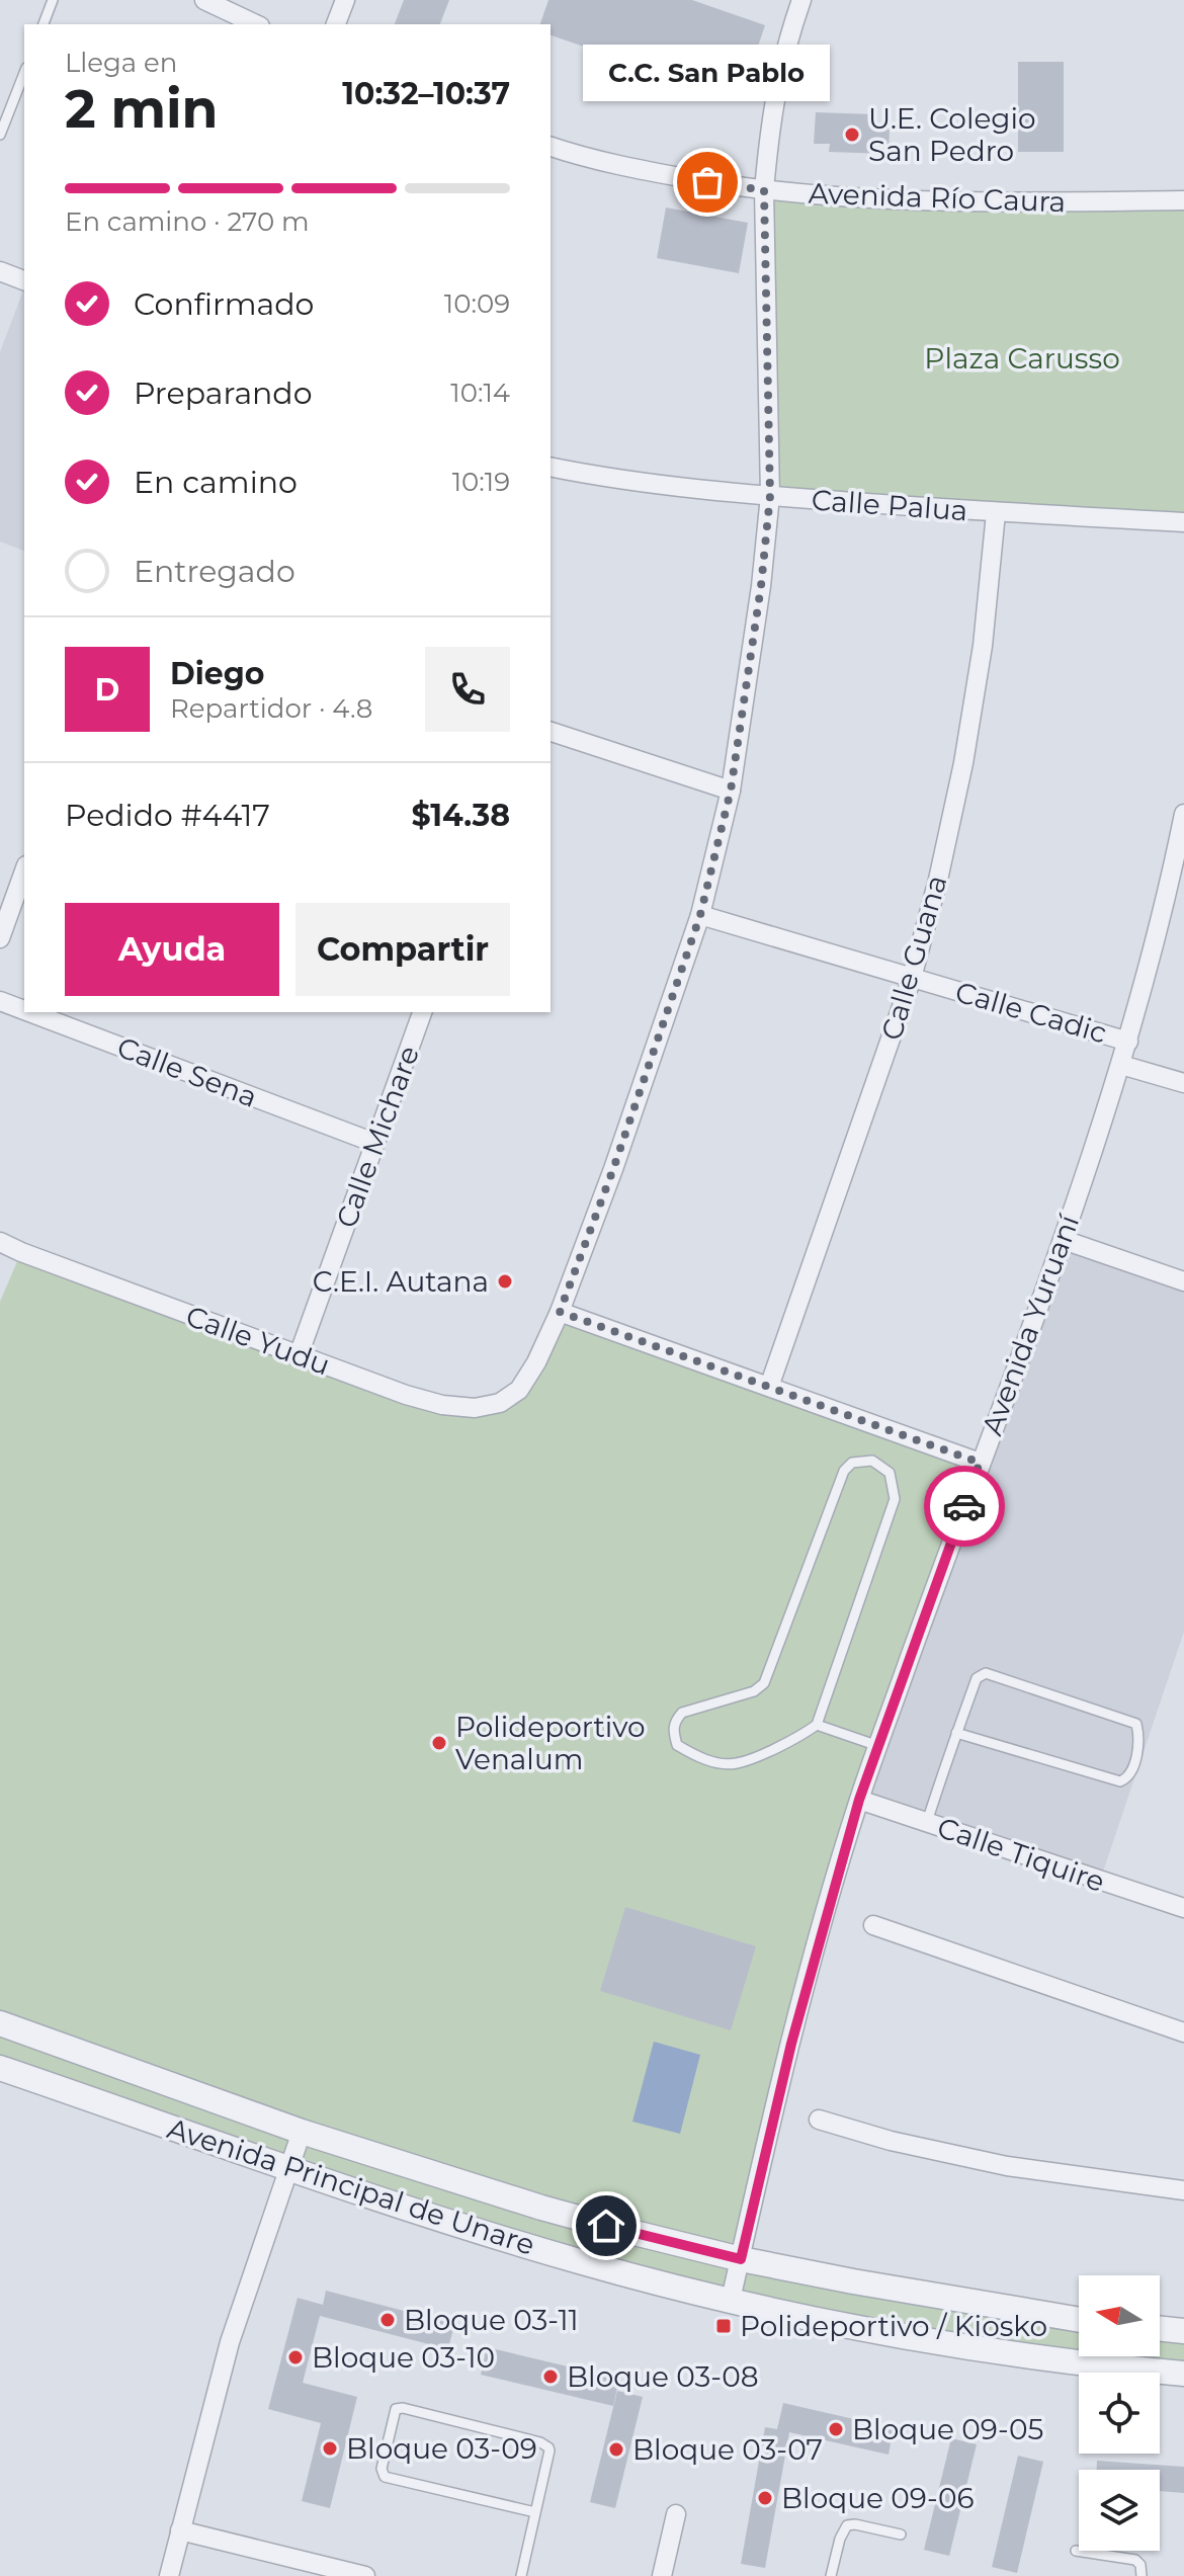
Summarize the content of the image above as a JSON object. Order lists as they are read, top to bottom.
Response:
{
  "streets": {
    "street": [
      "Avenida Río Caura",
      "Calle Palua",
      "Calle Guana",
      "Calle Cadic",
      "Calle Sena",
      "Calle Michare",
      "Avenida Yuruaní",
      "Calle Yudu",
      "Calle Tiquire",
      "Avenida Principal de Unare"
    ]
  },
  "crossings": [
    ["Calle Palua", "Calle Guana"],
    ["Calle Guana", "Calle Cadic"],
    ["Calle Cadic", "Avenida Yuruaní"],
    ["Calle Sena", "Calle Michare"],
    ["Calle Michare", "Calle Yudu"],
    ["Avenida Yuruaní", "Calle Tiquire"],
    ["Avenida Yuruaní", "Avenida Principal de Unare"]
  ],
  "parks": ["Plaza Carusso"],
  "places": {
    "other": [
      "U.E. Colegio San Pedro",
      "C.C. San Pablo",
      "C.E.I. Autana",
      "Polideportivo Venalum",
      "Bloque 03-11",
      "Bloque 03-10",
      "Bloque 03-08",
      "Bloque 09-05",
      "Bloque 03-09",
      "Bloque 03-07",
      "Bloque 09-06"
    ],
    "transit": ["Polideportivo / Kiosko"]
  },
  "north": "left",
  "page": {
    "heading": ["2 min", "Llega en", "10:32–10:37"],
    "panel": [
      "Diego",
      "Repartidor · 4.8",
      "Pedido #4417",
      "$14.38"
    ],
    "bubble": "C.C. San Pablo",
    "bar": "En camino · 270 m",
    "list": [
      ["Confirmado", "10:09"],
      ["Preparando", "10:14"],
      ["En camino", "10:19"],
      "Entregado"
    ],
    "round": "D",
    "buttons": ["Ayuda", "Compartir"]
  }
}
